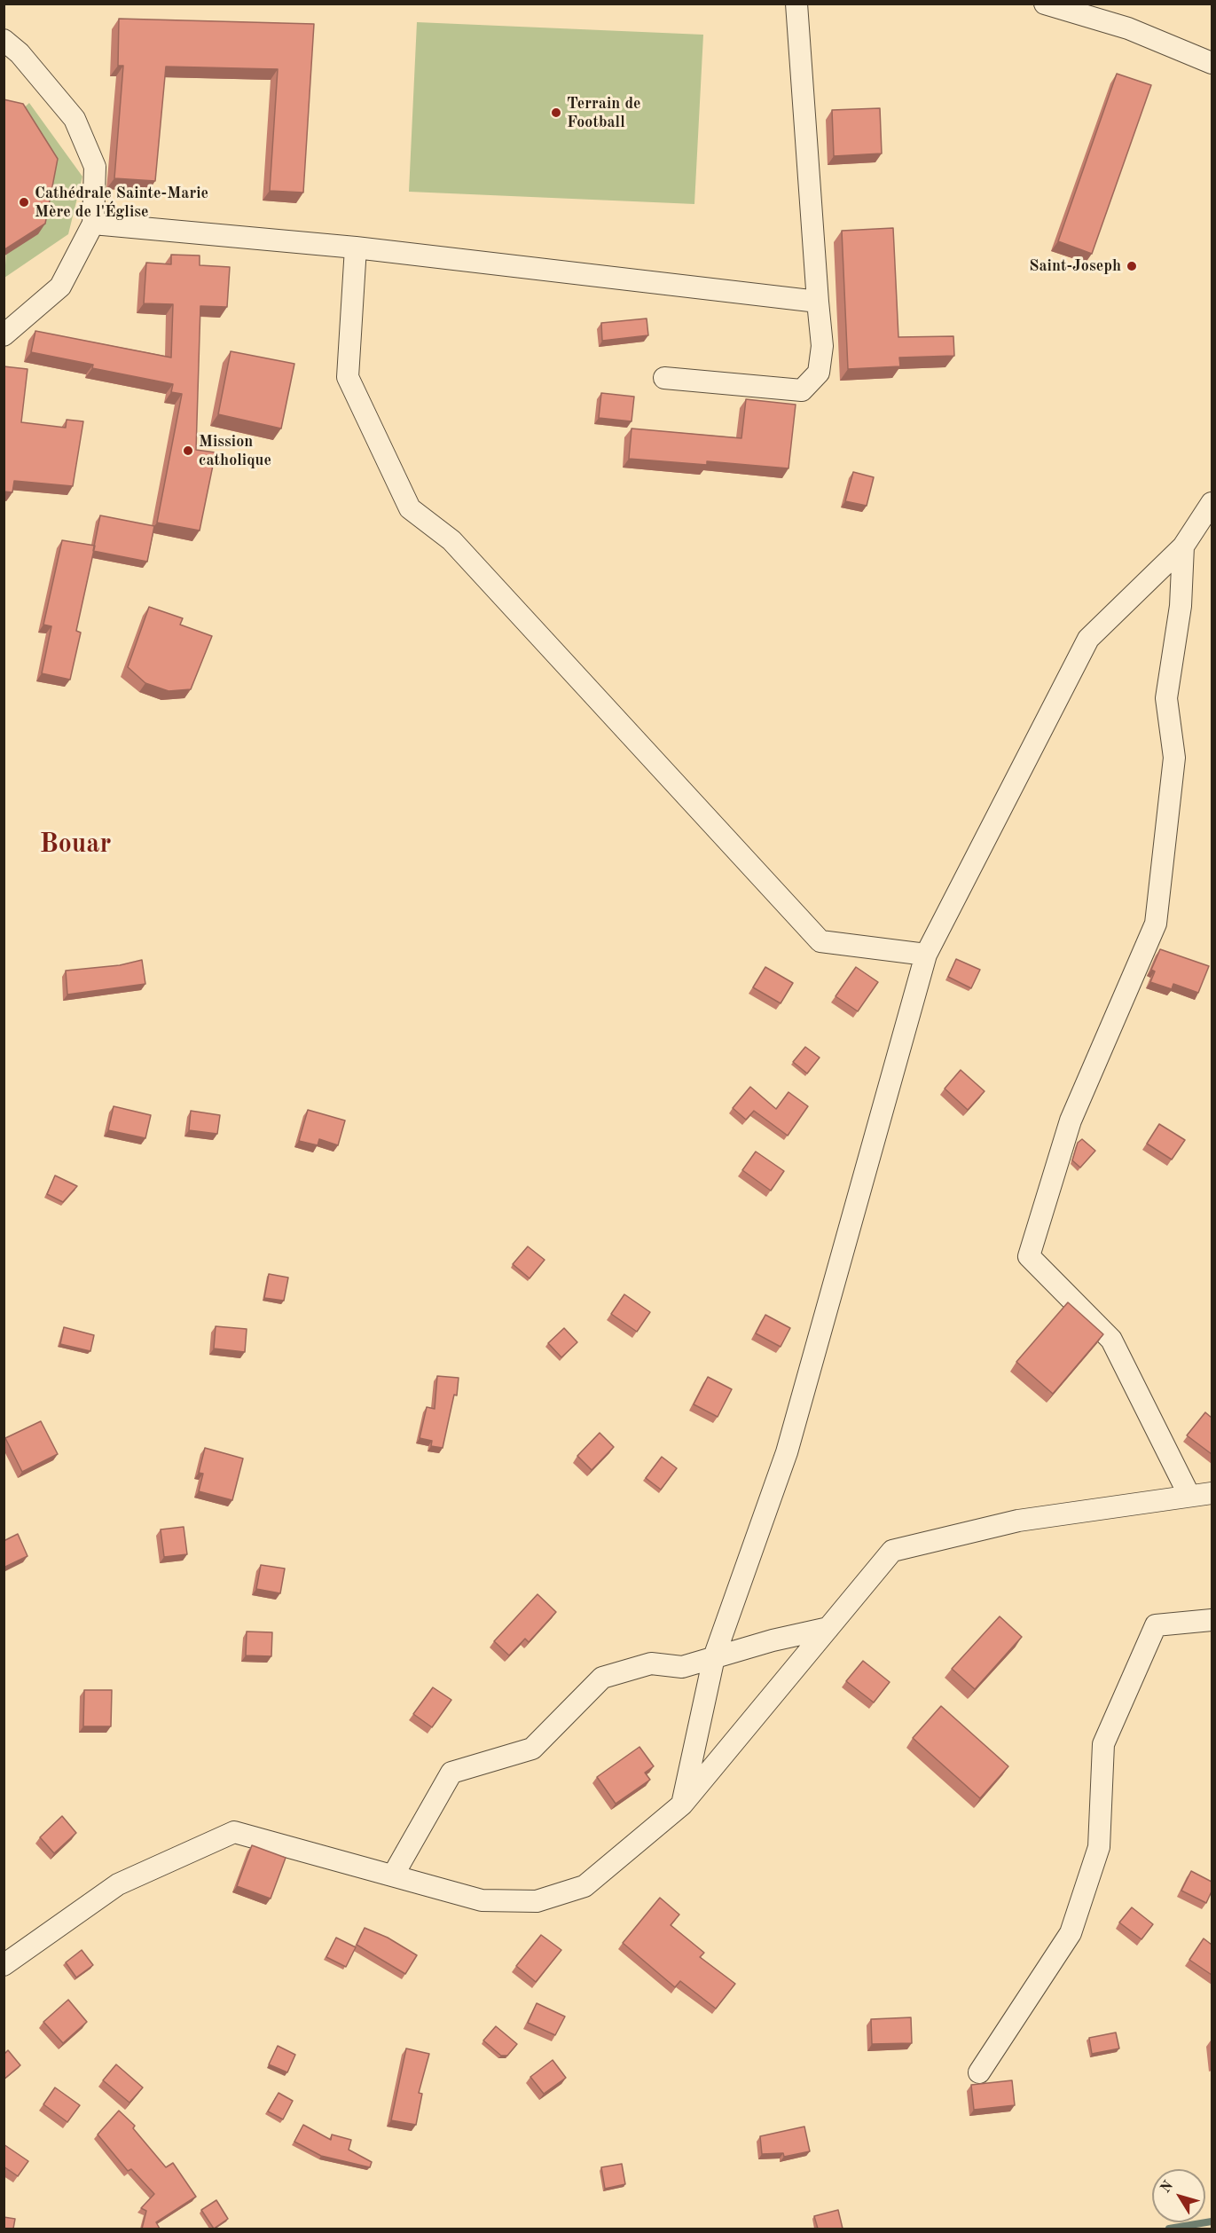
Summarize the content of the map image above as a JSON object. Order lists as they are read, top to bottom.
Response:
{
  "districts": ["Bouar"],
  "places": [
    "Terrain de Football",
    "Cathédrale Sainte-Marie Mère de l'Église",
    "Saint-Joseph",
    "Mission catholique"
  ],
  "north": "top left"
}
